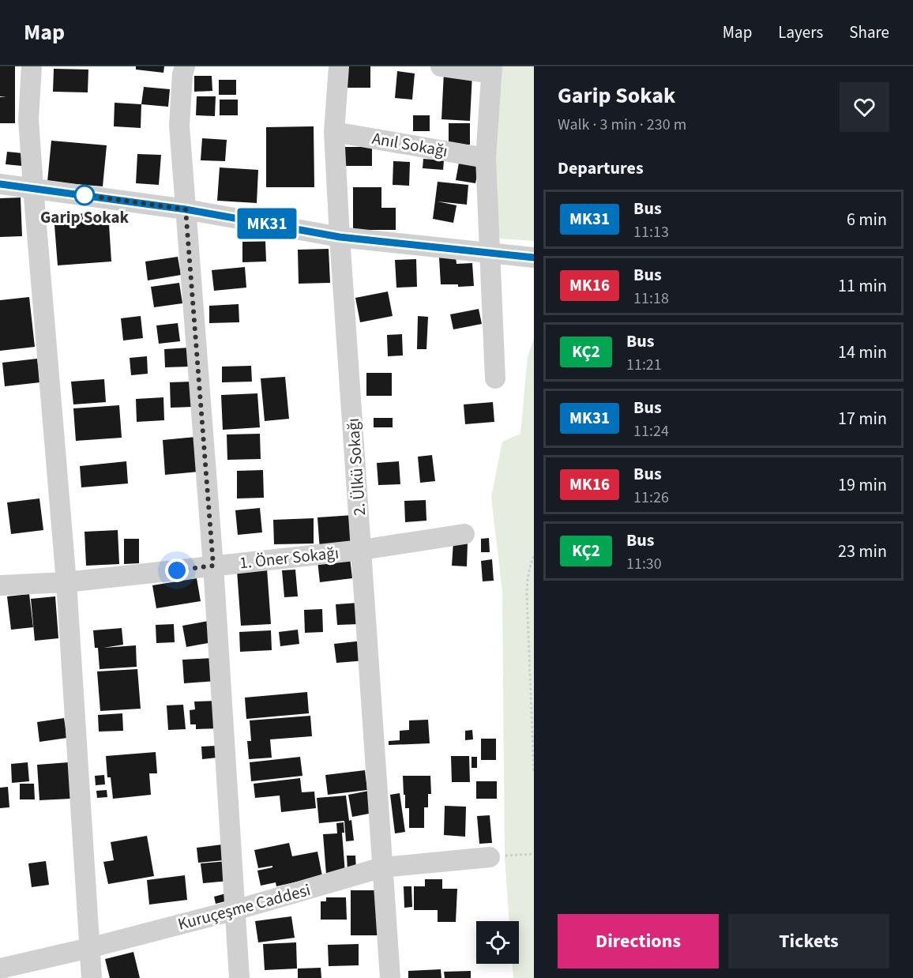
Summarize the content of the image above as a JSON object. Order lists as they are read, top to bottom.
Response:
{
  "streets": {
    "street": [
      "Anıl Sokağı",
      "2. Ülkü Sokağı",
      "1. Öner Sokağı",
      "Kuruçeşme Caddesi"
    ]
  },
  "crossings": [
    ["Anıl Sokağı", "2. Ülkü Sokağı"],
    ["2. Ülkü Sokağı", "1. Öner Sokağı"],
    ["2. Ülkü Sokağı", "Kuruçeşme Caddesi"]
  ],
  "places": ["Garip Sokak"],
  "lines": ["bus line MK31"],
  "page": {
    "header": "Map",
    "nav": ["Map", "Layers", "Share"],
    "on_map": "MK31",
    "heading": [
      ["Garip Sokak", "Walk · 3 min · 230 m"],
      "Departures"
    ],
    "list": [
      {
        "mark": "MK31",
        "name": "Bus",
        "note": "11:13",
        "value": "6 min"
      },
      {
        "mark": "MK16",
        "name": "Bus",
        "note": "11:18",
        "value": "11 min"
      },
      {
        "mark": "KÇ2",
        "name": "Bus",
        "note": "11:21",
        "value": "14 min"
      },
      {
        "mark": "MK31",
        "name": "Bus",
        "note": "11:24",
        "value": "17 min"
      },
      {
        "mark": "MK16",
        "name": "Bus",
        "note": "11:26",
        "value": "19 min"
      },
      {
        "mark": "KÇ2",
        "name": "Bus",
        "note": "11:30",
        "value": "23 min"
      }
    ],
    "buttons": ["Directions", "Tickets"]
  }
}
